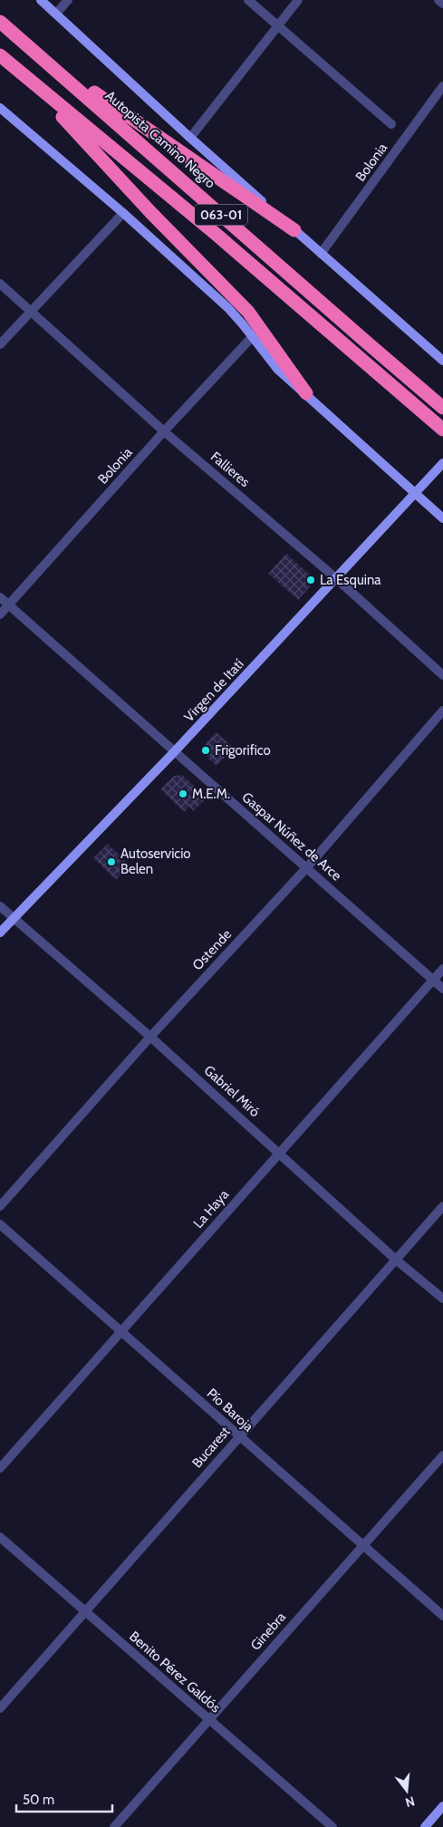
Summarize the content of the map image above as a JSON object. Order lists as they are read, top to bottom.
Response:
{
  "streets": {
    "highway": ["Autopista Camino Negro", "063-01"],
    "street": [
      "Bolonia",
      "Fallieres",
      "Virgen de Itatí",
      "Gaspar Núñez de Arce",
      "Ostende",
      "Gabriel Miró",
      "La Haya",
      "Pío Baroja",
      "Bucarest",
      "Ginebra",
      "Benito Pérez Galdós"
    ]
  },
  "crossings": [
    ["Bolonia", "Fallieres"],
    ["Bolonia", "Gaspar Núñez de Arce"],
    ["Fallieres", "Virgen de Itatí"],
    ["Virgen de Itatí", "Gaspar Núñez de Arce"],
    ["Virgen de Itatí", "Gabriel Miró"],
    ["Gaspar Núñez de Arce", "Ostende"],
    ["Gaspar Núñez de Arce", "La Haya"],
    ["Ostende", "Gabriel Miró"],
    ["Gabriel Miró", "La Haya"],
    ["Gabriel Miró", "Bucarest"],
    ["La Haya", "Pío Baroja"],
    ["Pío Baroja", "Bucarest"],
    ["Pío Baroja", "Ginebra"],
    ["Bucarest", "Benito Pérez Galdós"],
    ["Ginebra", "Benito Pérez Galdós"]
  ],
  "places": [
    "La Esquina",
    "Frigorifico",
    "M.E.M.",
    "Autoservicio Belen"
  ],
  "scale_bar": "50 m",
  "north": "bottom"
}
